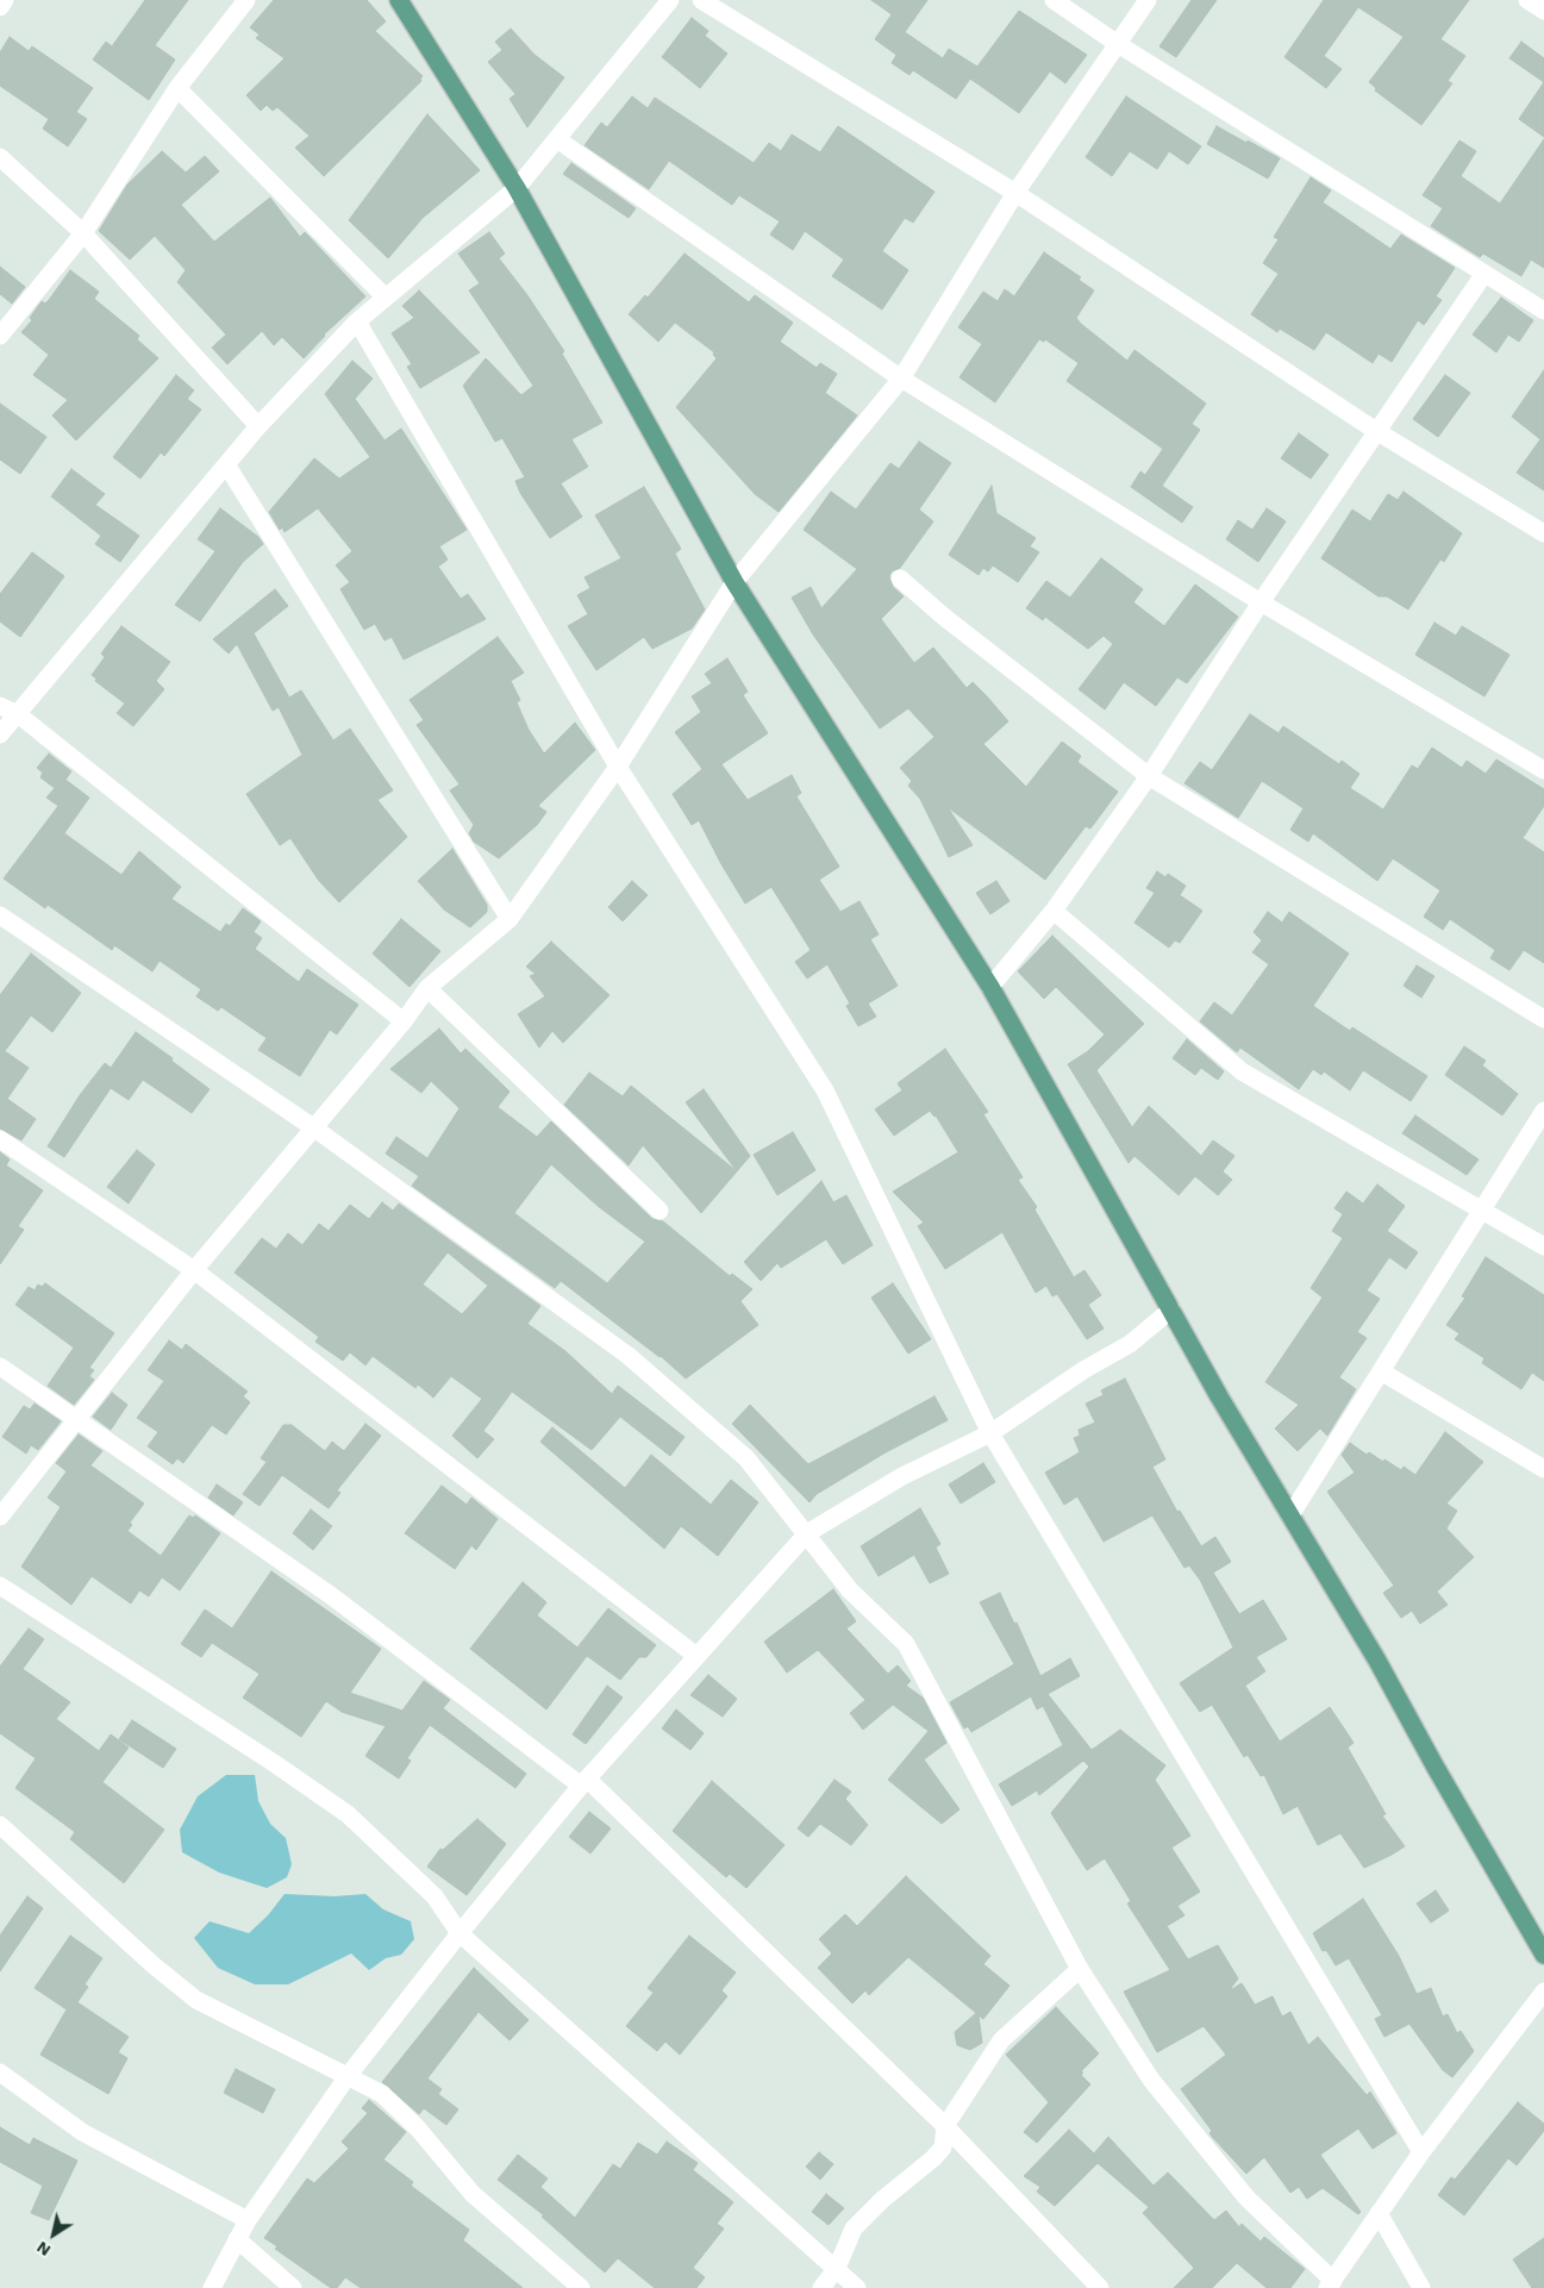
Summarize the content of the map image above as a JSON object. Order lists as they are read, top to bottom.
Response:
{
  "north": "bottom left"
}
